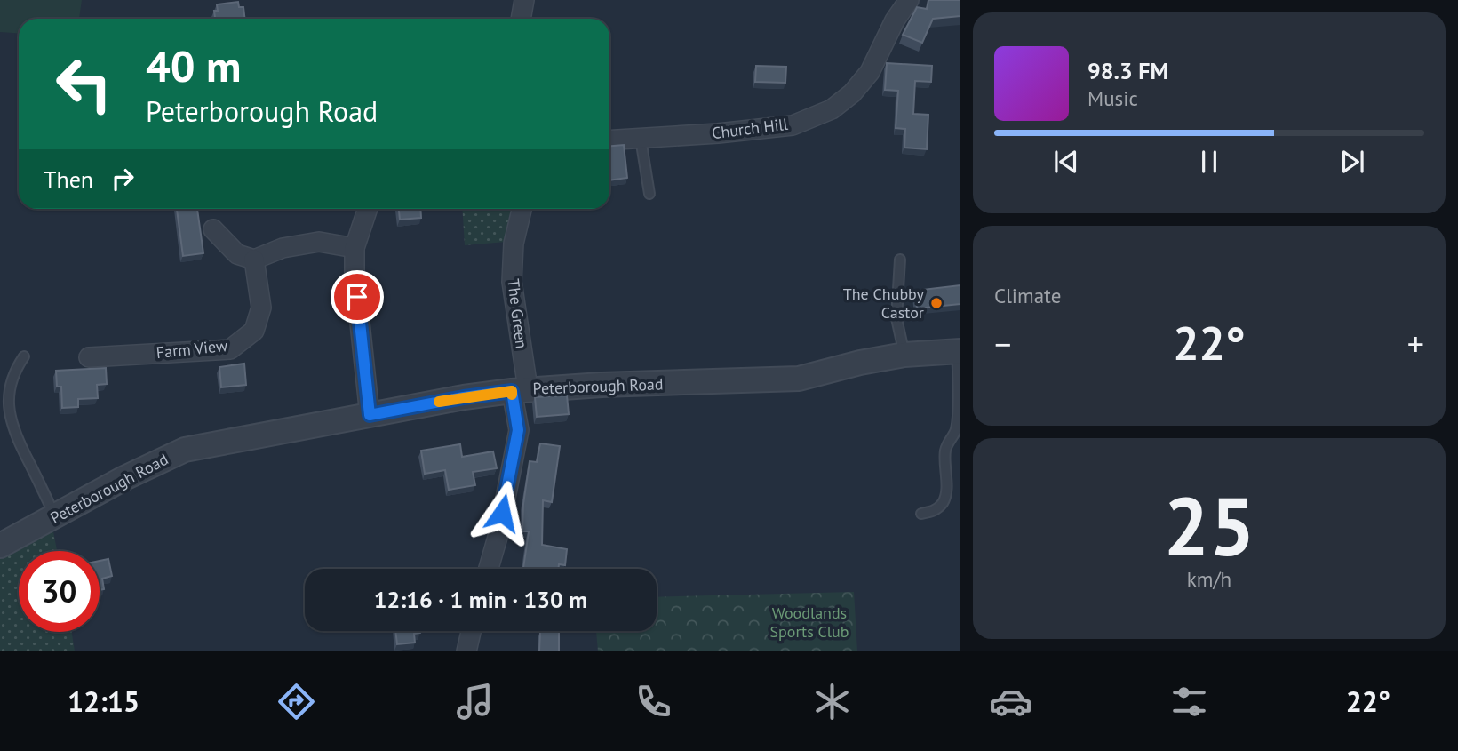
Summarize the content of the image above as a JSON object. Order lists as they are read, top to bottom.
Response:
{
  "streets": {
    "street": [
      "Church Hill",
      "The Green",
      "Farm View",
      "Peterborough Road"
    ]
  },
  "crossings": [
    ["The Green", "Peterborough Road"]
  ],
  "parks": ["Woodlands Sports Club"],
  "places": ["The Chubby Castor"],
  "page": {
    "turn": ["40 m", "Peterborough Road"],
    "song": ["98.3 FM", "Music"],
    "then": "Then",
    "tile": [
      "Climate",
      ["25", "km/h"]
    ],
    "heat": ["−", "22°", "+"],
    "limit": "30",
    "trip": "12:16 · 1 min · 130 m",
    "tabs": ["12:15", "22°"]
  }
}
